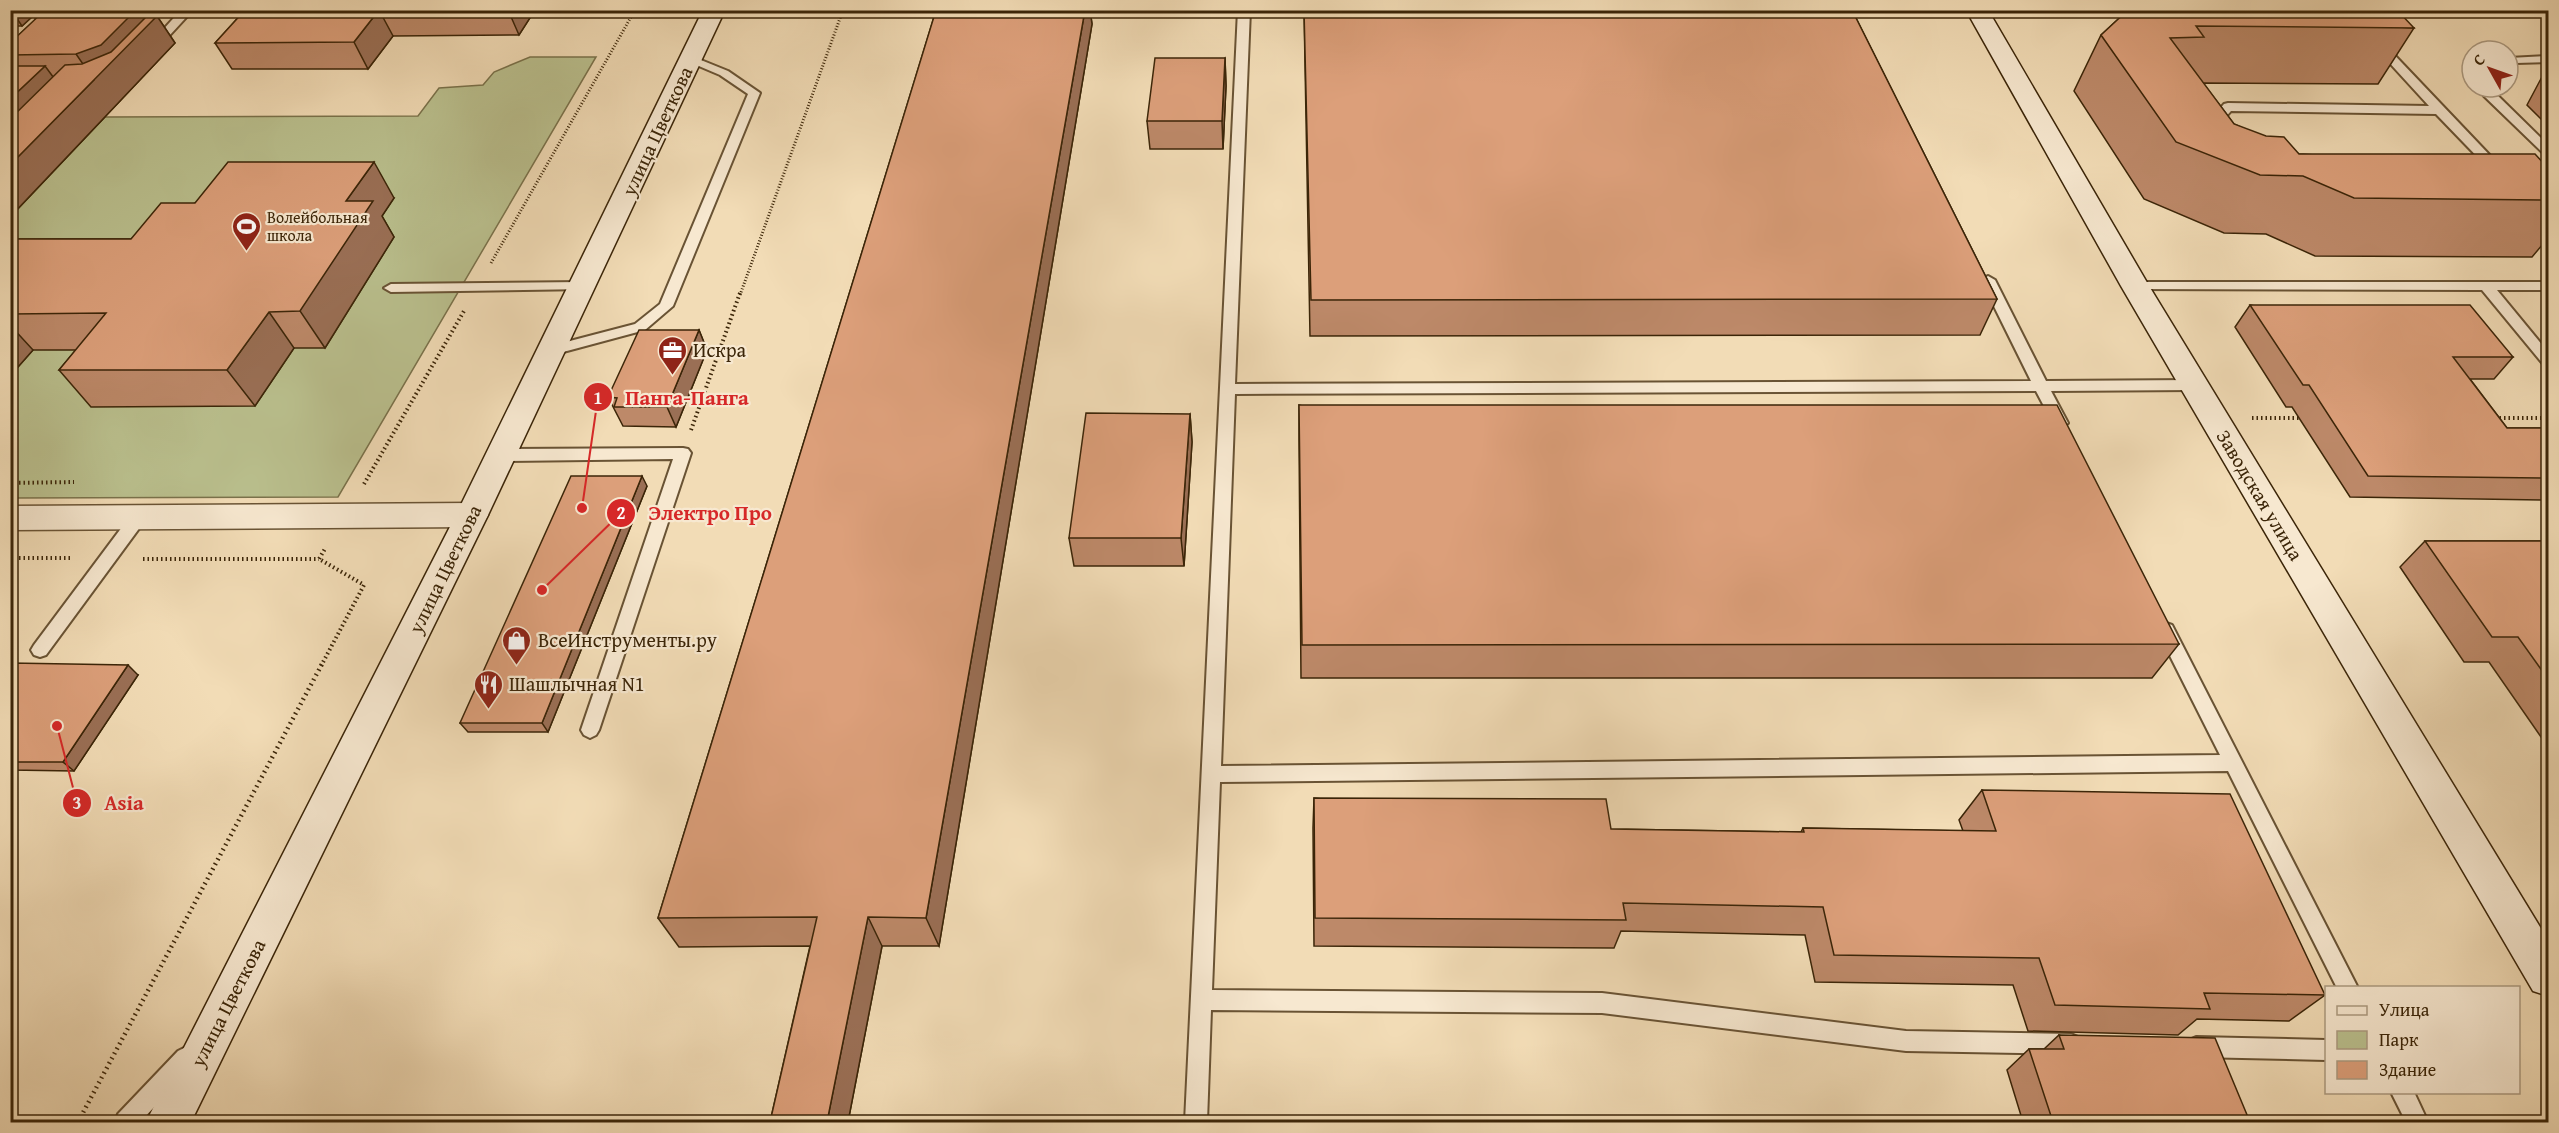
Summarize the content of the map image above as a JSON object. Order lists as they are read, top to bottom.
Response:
{
  "streets": {
    "street": ["улица Цветкова", "Заводская улица"]
  },
  "places": {
    "sports": ["Волейбольная школа"],
    "office": ["Искра"],
    "other": ["Панга-Панга", "Электро Про", "Asia"],
    "shop": ["ВсеИнструменты.ру"],
    "restaurant": ["Шашлычная N1"]
  },
  "legend": ["Улица", "Парк", "Здание"],
  "north": "top left"
}
